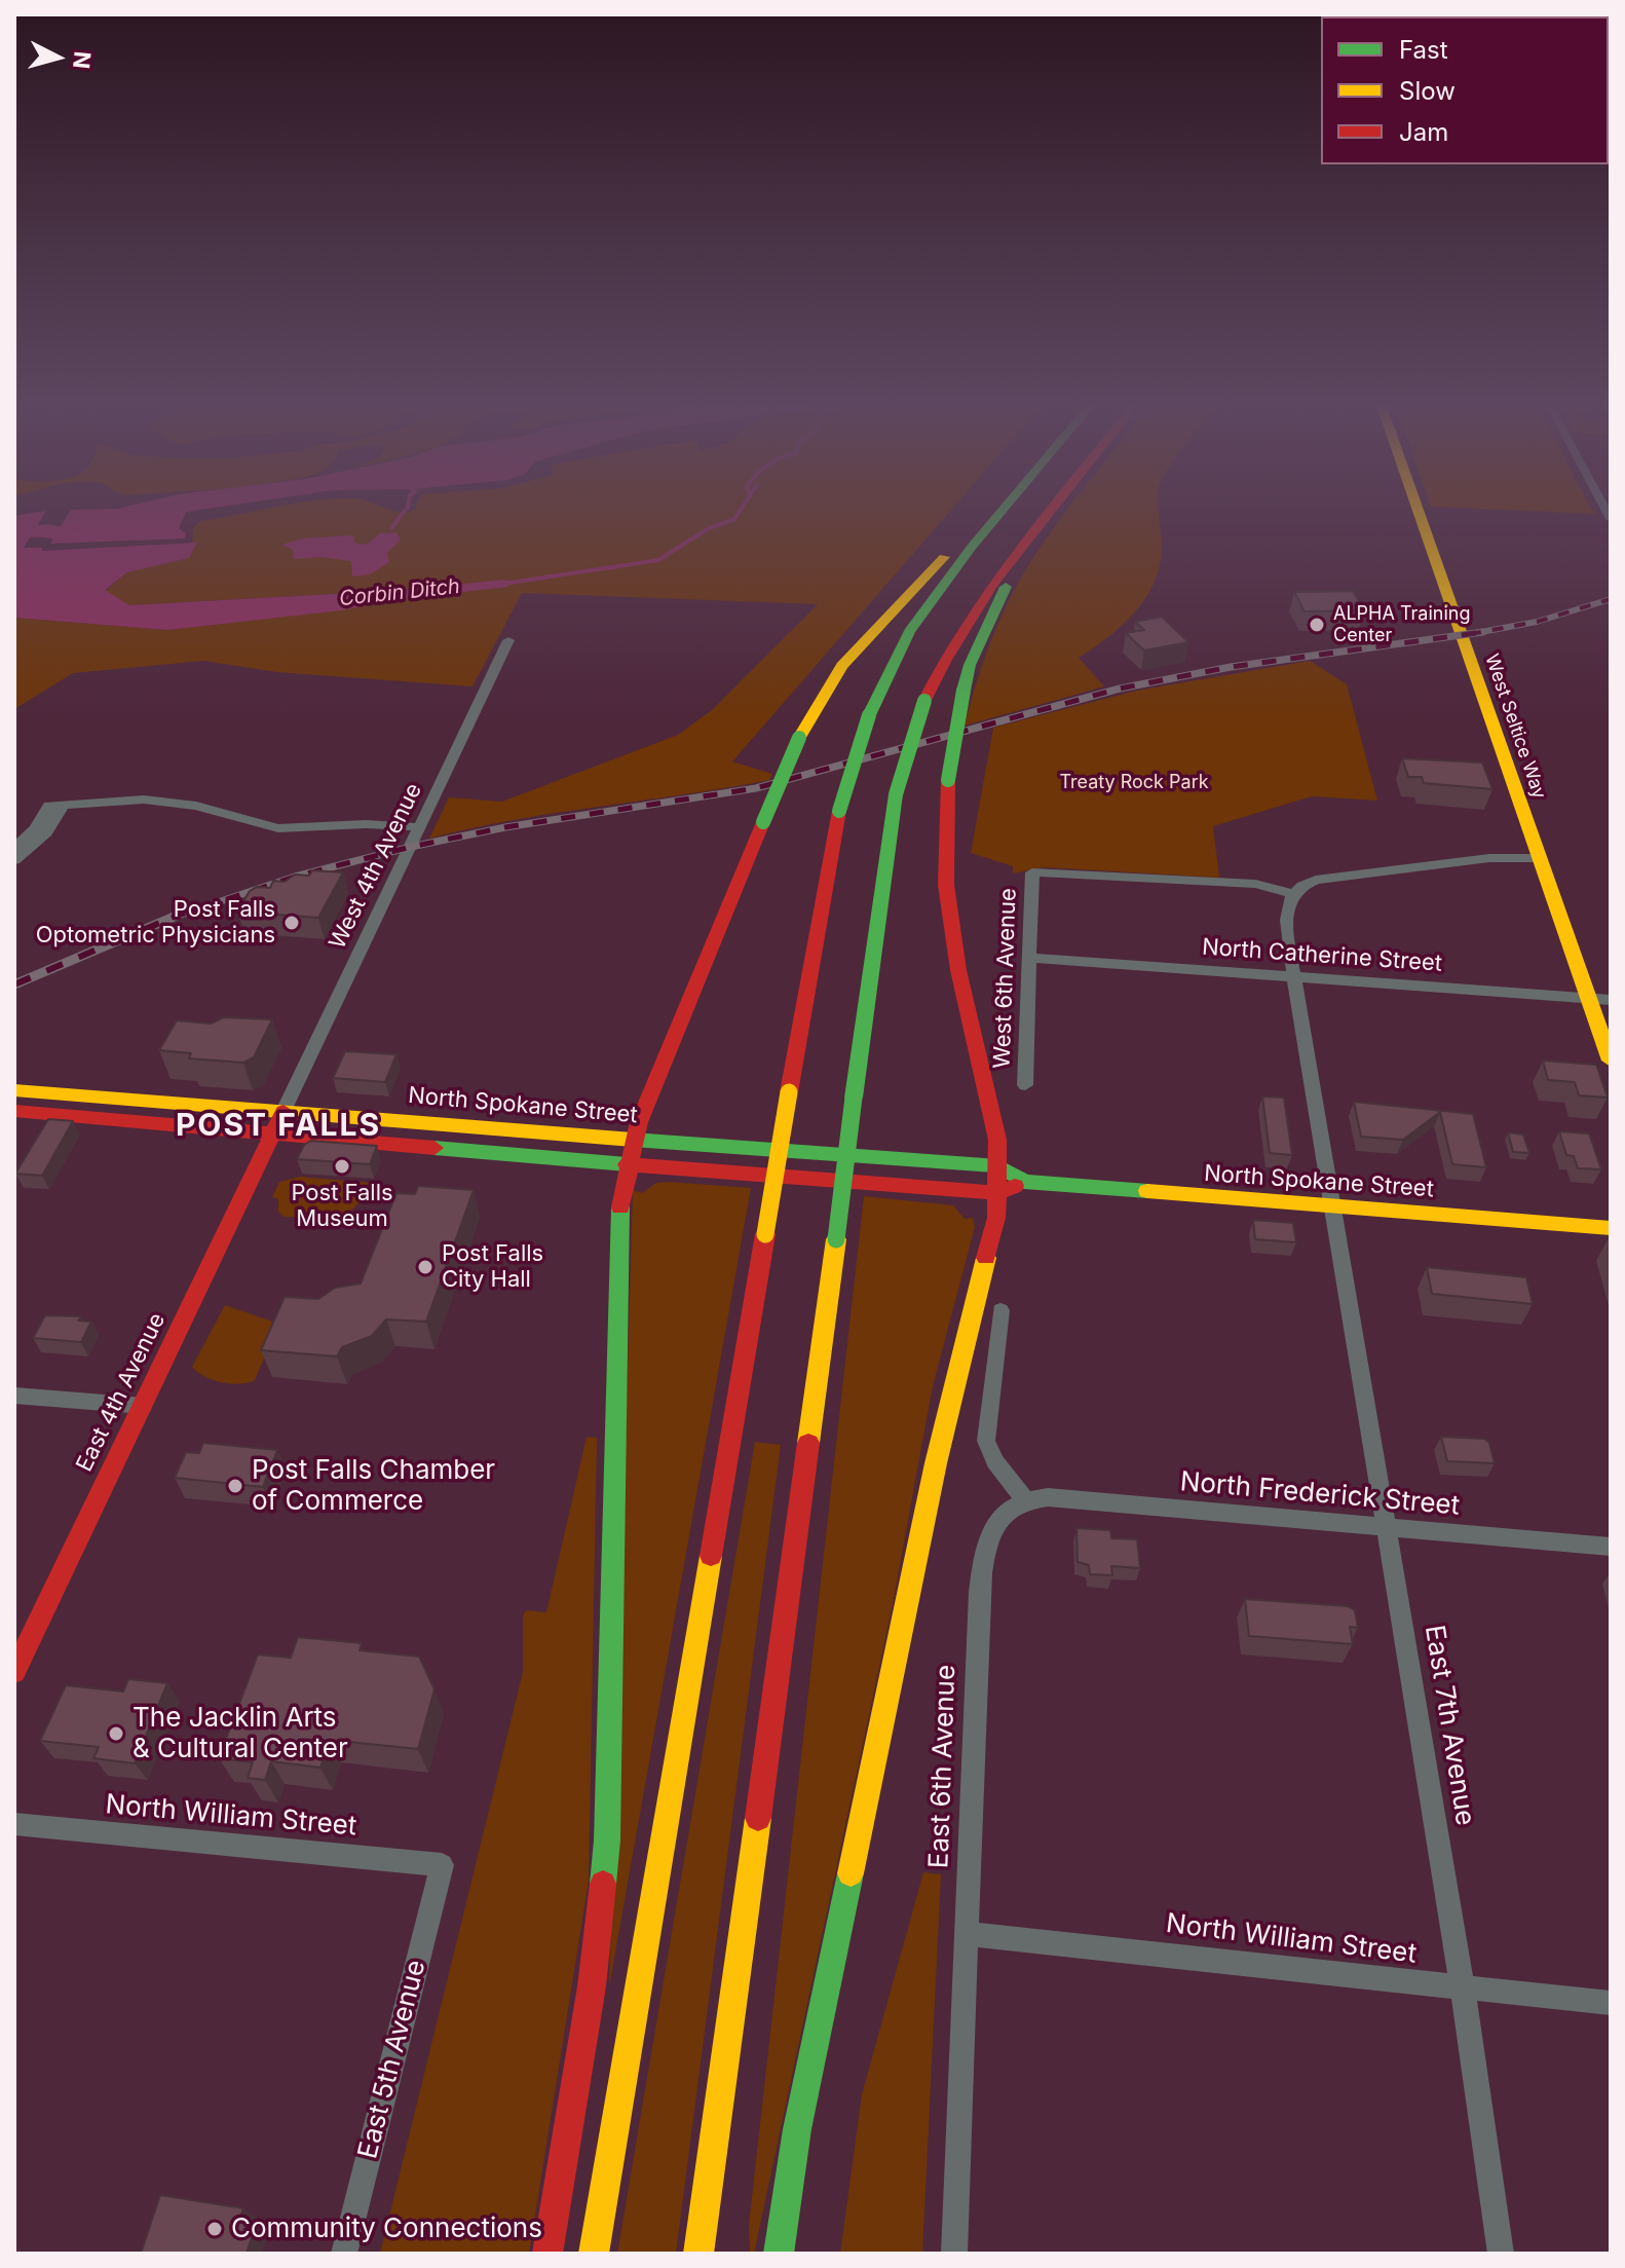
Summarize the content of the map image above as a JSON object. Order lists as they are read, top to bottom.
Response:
{
  "streets": {
    "main road": ["West Seltice Way", "North Spokane Street", "East 4th Avenue"],
    "street": [
      "West 4th Avenue",
      "North Catherine Street",
      "West 6th Avenue",
      "North Frederick Street",
      "East 7th Avenue",
      "East 6th Avenue",
      "North William Street",
      "East 5th Avenue"
    ]
  },
  "crossings": [
    ["West Seltice Way", "North Catherine Street"],
    ["West 4th Avenue", "North Spokane Street"],
    ["West 4th Avenue", "East 4th Avenue"],
    ["North Catherine Street", "West 6th Avenue"],
    ["North Catherine Street", "East 7th Avenue"],
    ["West 6th Avenue", "East 7th Avenue"],
    ["North Spokane Street", "East 4th Avenue"],
    ["North Spokane Street", "East 7th Avenue"],
    ["North Frederick Street", "East 7th Avenue"],
    ["North Frederick Street", "East 6th Avenue"],
    ["East 7th Avenue", "North William Street"],
    ["East 6th Avenue", "North William Street"],
    ["North William Street", "East 5th Avenue"]
  ],
  "districts": ["POST FALLS"],
  "water": ["Corbin Ditch"],
  "parks": ["Treaty Rock Park"],
  "places": [
    "ALPHA Training Center",
    "Post Falls Optometric Physicians",
    "Post Falls Museum",
    "Post Falls City Hall",
    "Post Falls Chamber of Commerce",
    "The Jacklin Arts & Cultural Center",
    "Community Connections"
  ],
  "legend": ["Fast", "Slow", "Jam"],
  "north": "right"
}
